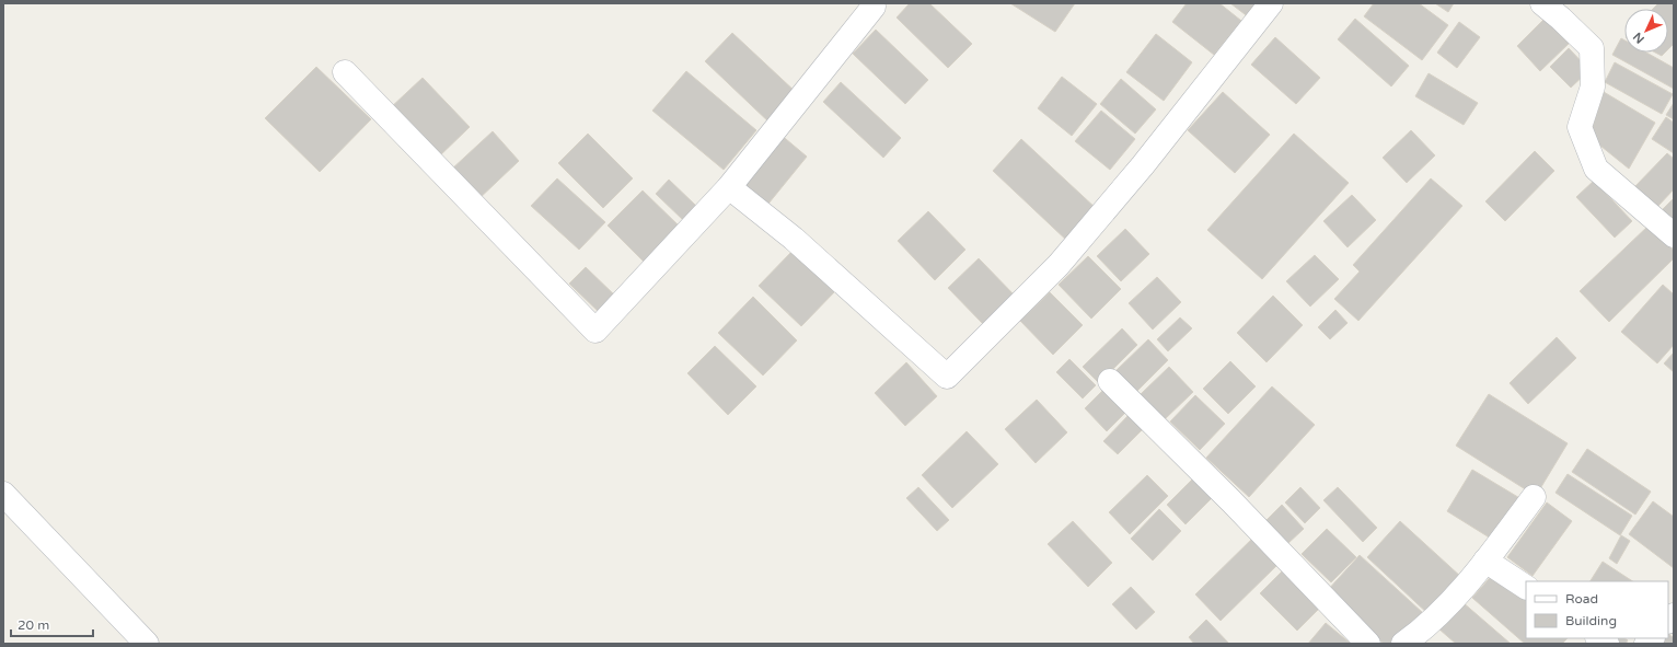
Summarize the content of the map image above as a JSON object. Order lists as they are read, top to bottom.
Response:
{
  "legend": ["Road", "Building"],
  "scale_bar": "20 m",
  "north": "bottom left"
}
